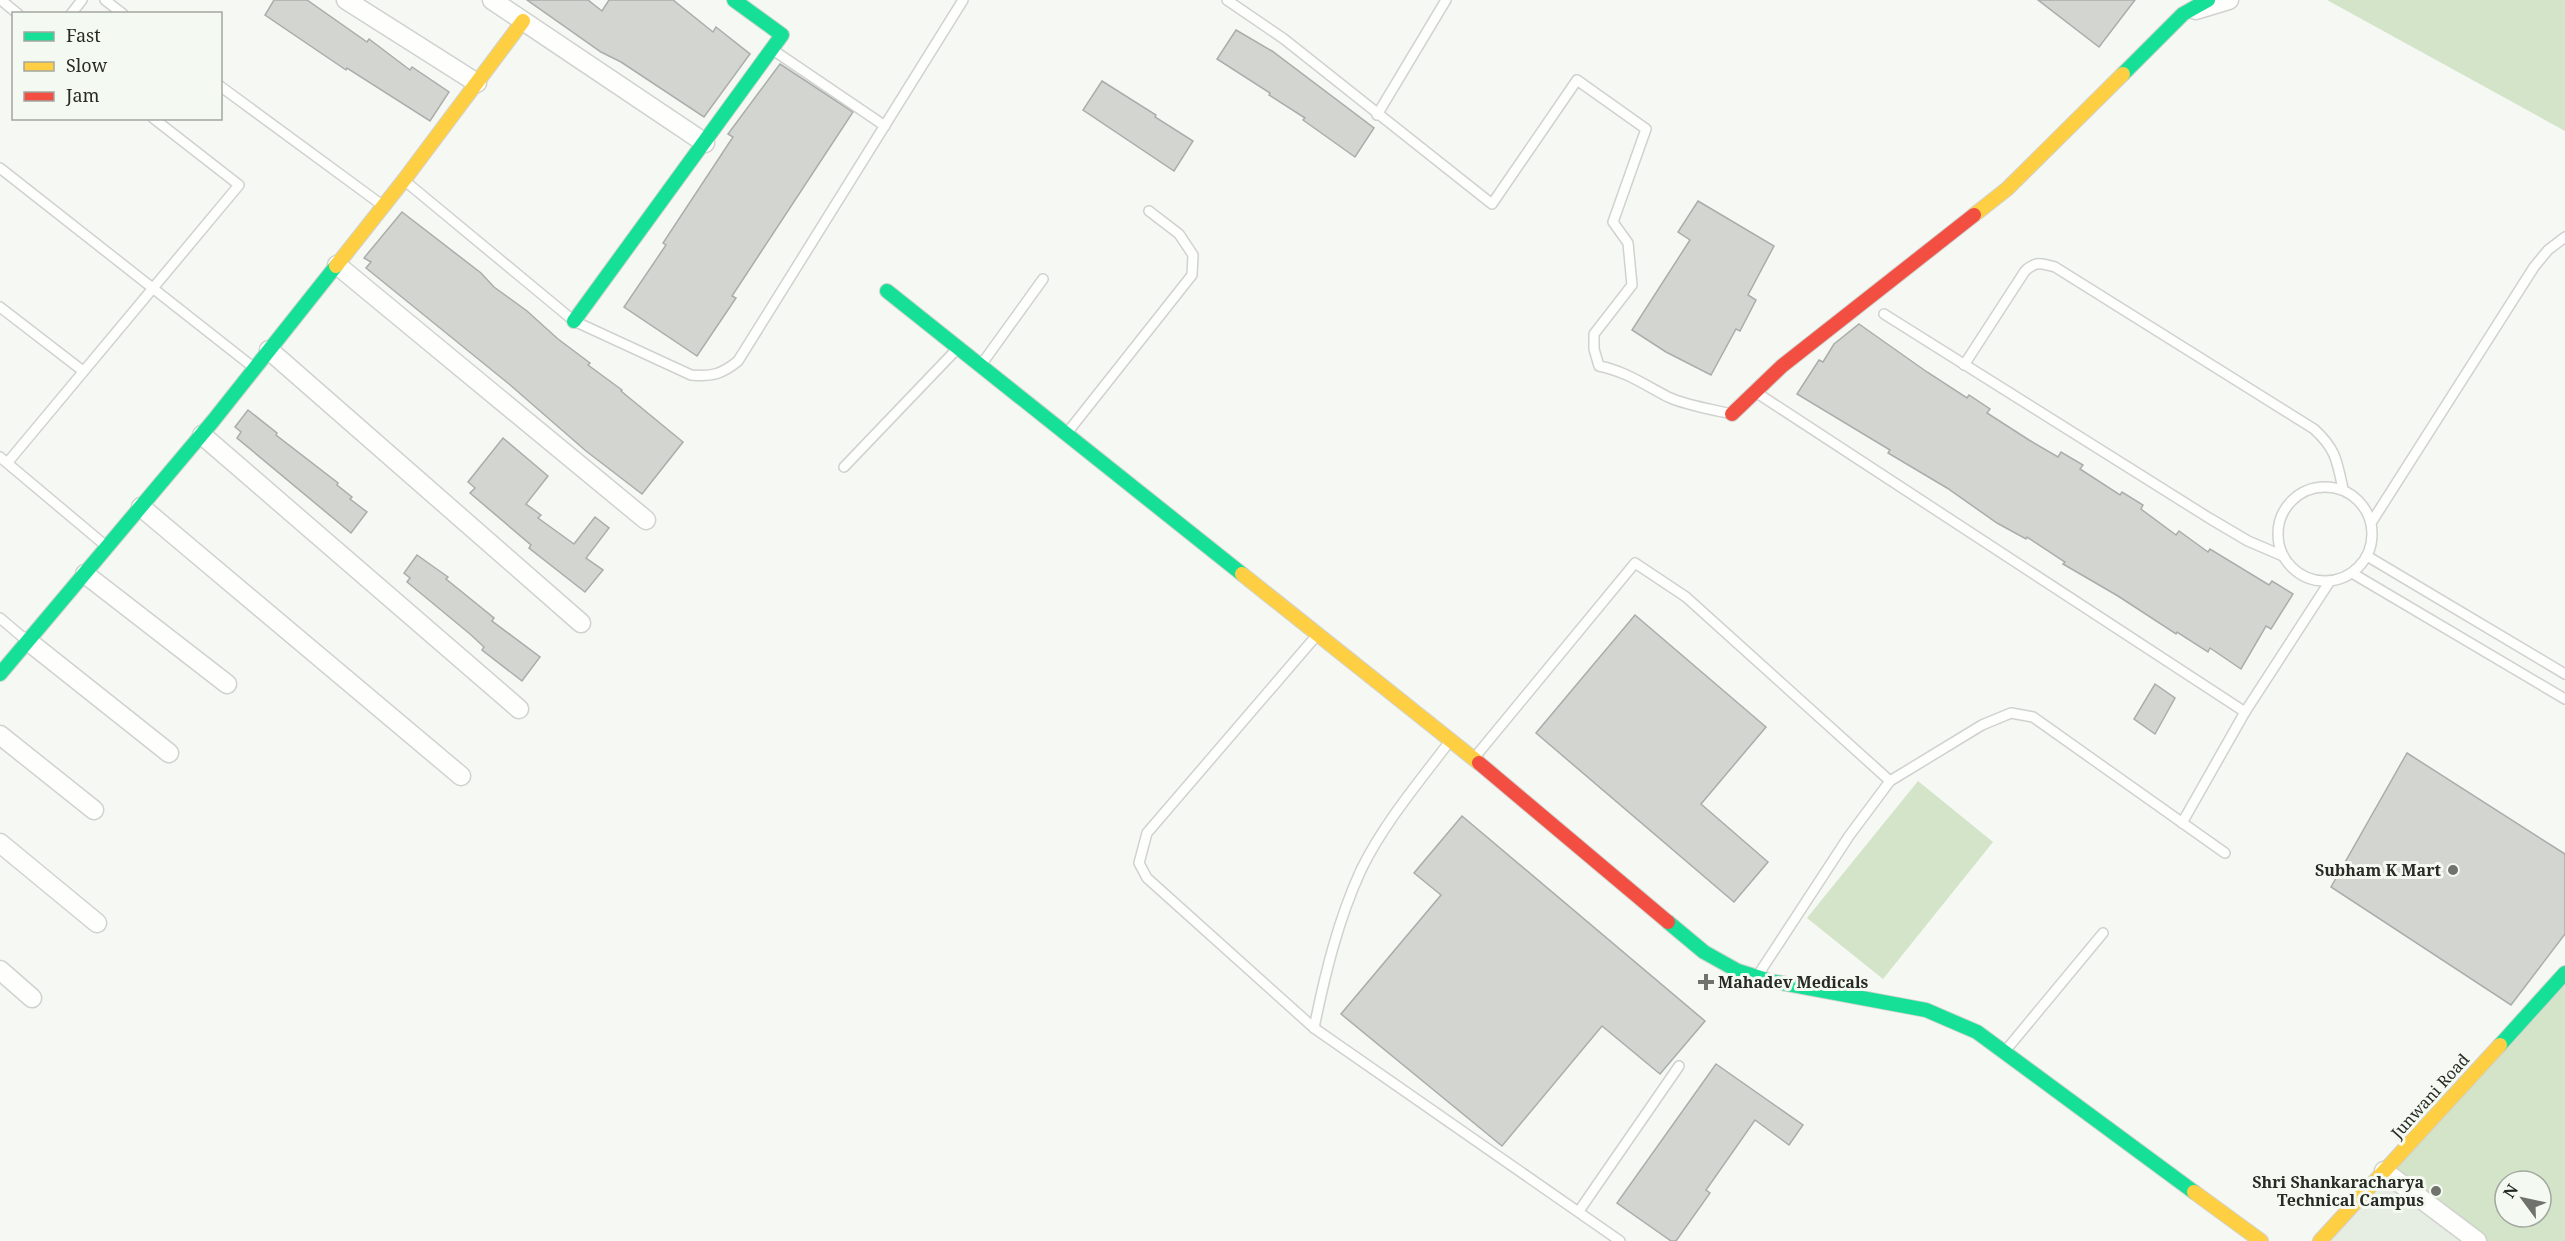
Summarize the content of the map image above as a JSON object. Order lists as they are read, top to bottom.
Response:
{
  "streets": {
    "street": ["Junwani Road"]
  },
  "places": {
    "other": ["Subham K Mart", "Shri Shankaracharya Technical Campus"],
    "health": ["Mahadev Medicals"]
  },
  "legend": ["Fast", "Slow", "Jam"],
  "north": "top left"
}
